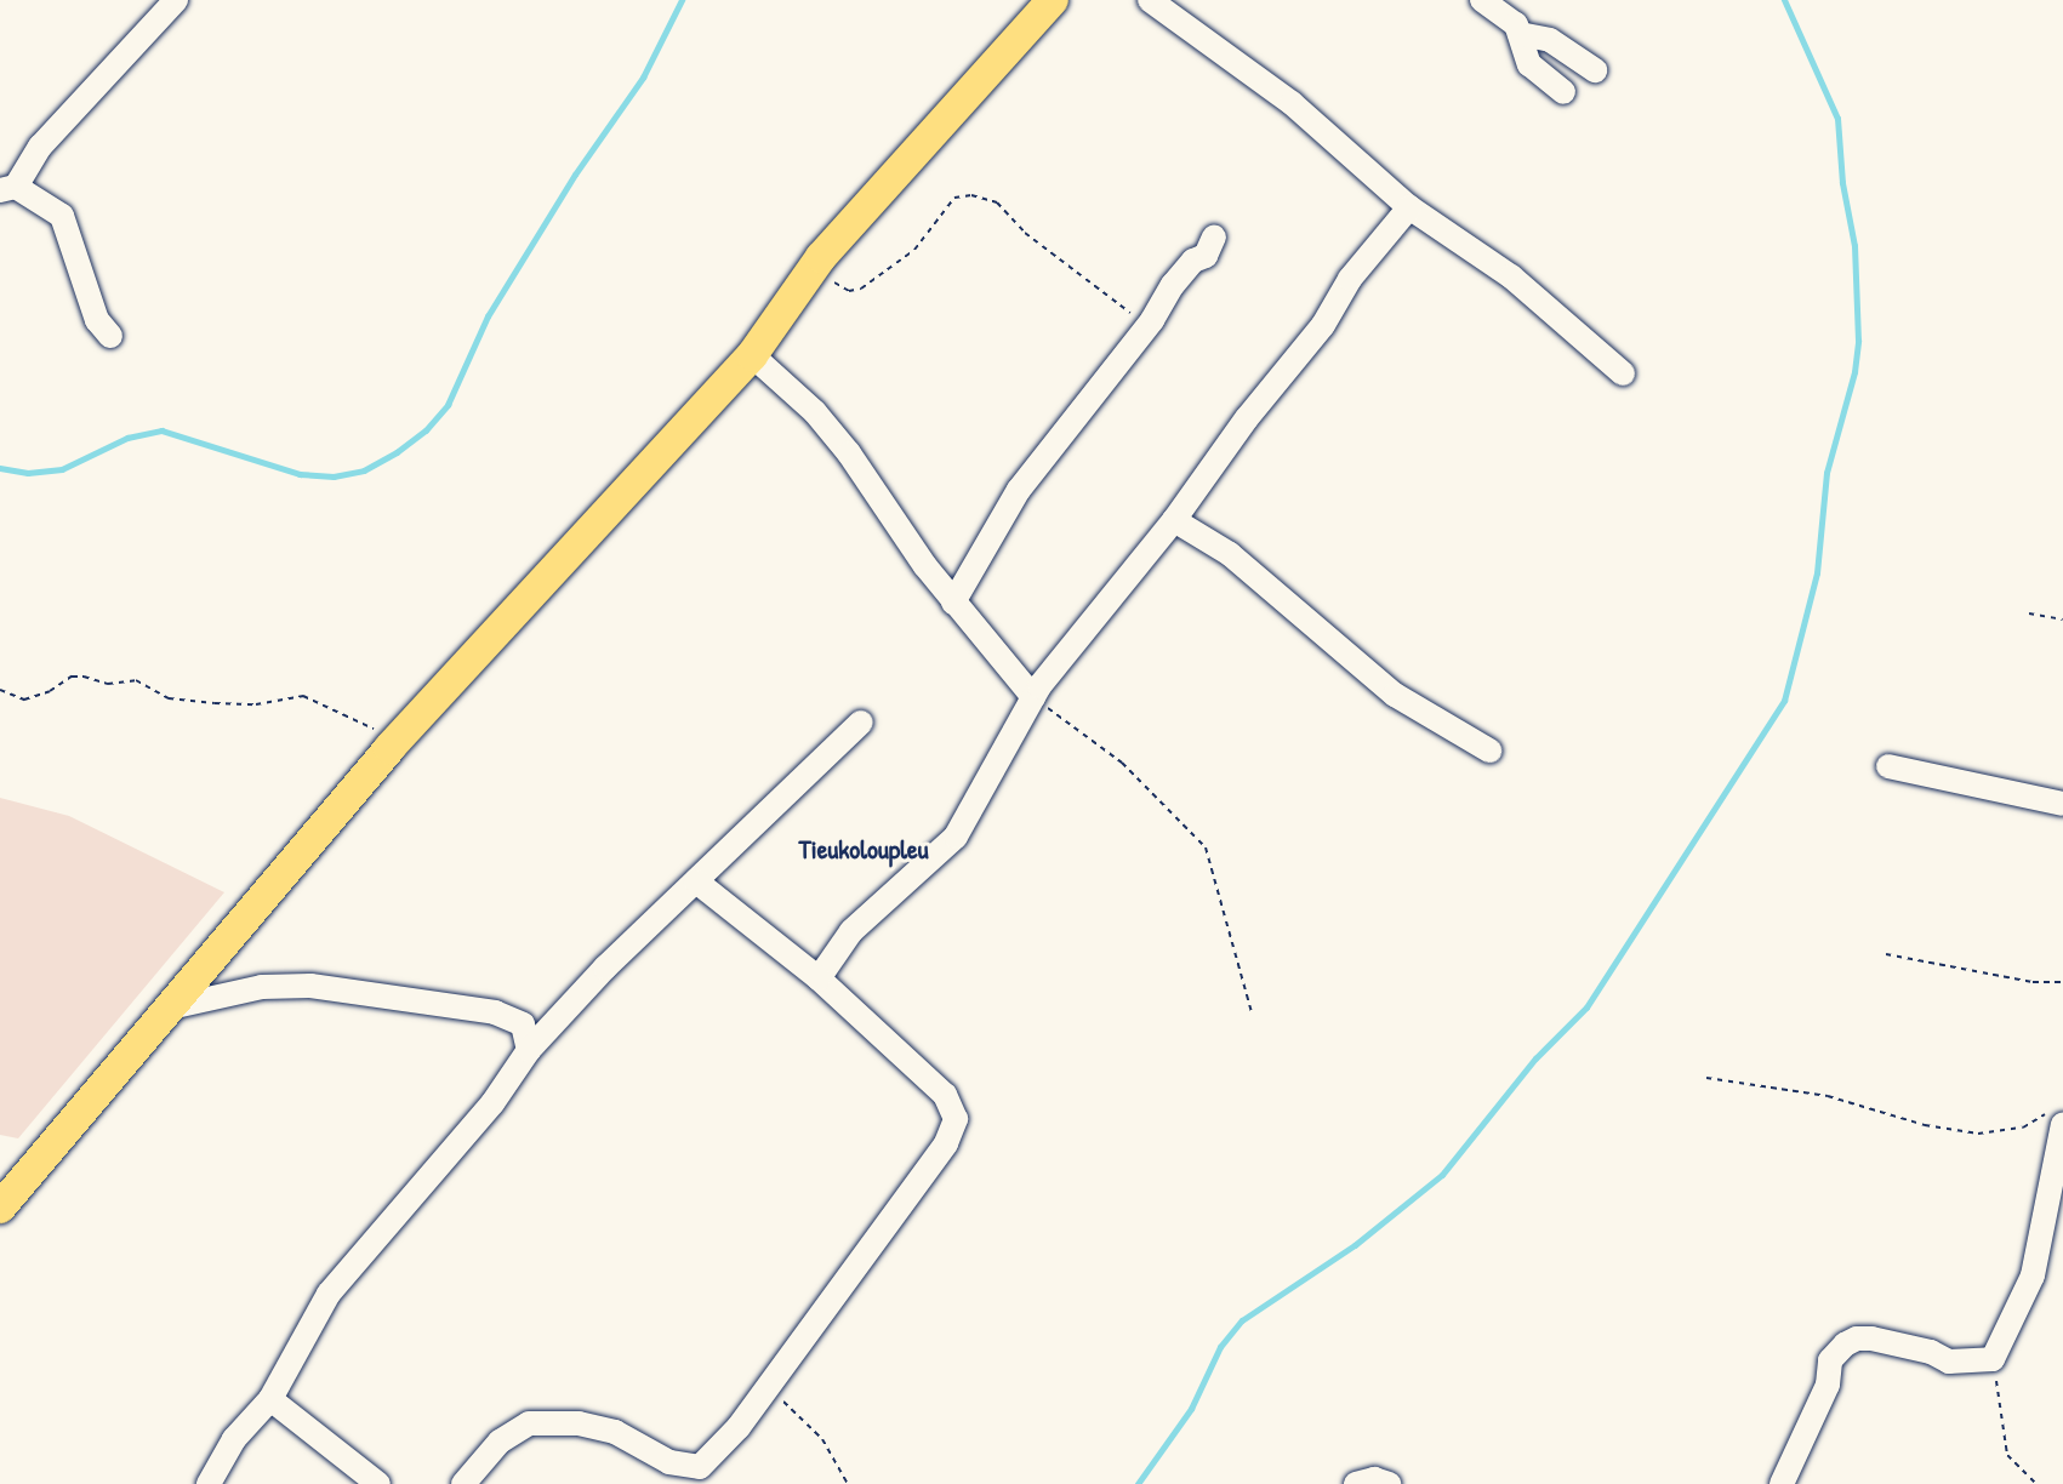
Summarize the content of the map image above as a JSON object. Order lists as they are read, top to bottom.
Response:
{
  "districts": ["Tieukoloupleu"]
}
